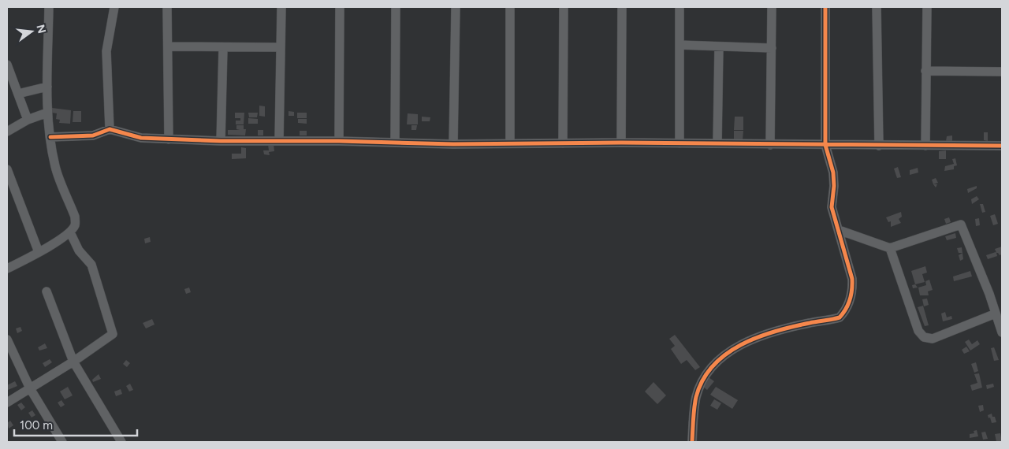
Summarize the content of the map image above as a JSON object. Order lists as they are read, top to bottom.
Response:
{
  "scale_bar": "100 m",
  "north": "right"
}
